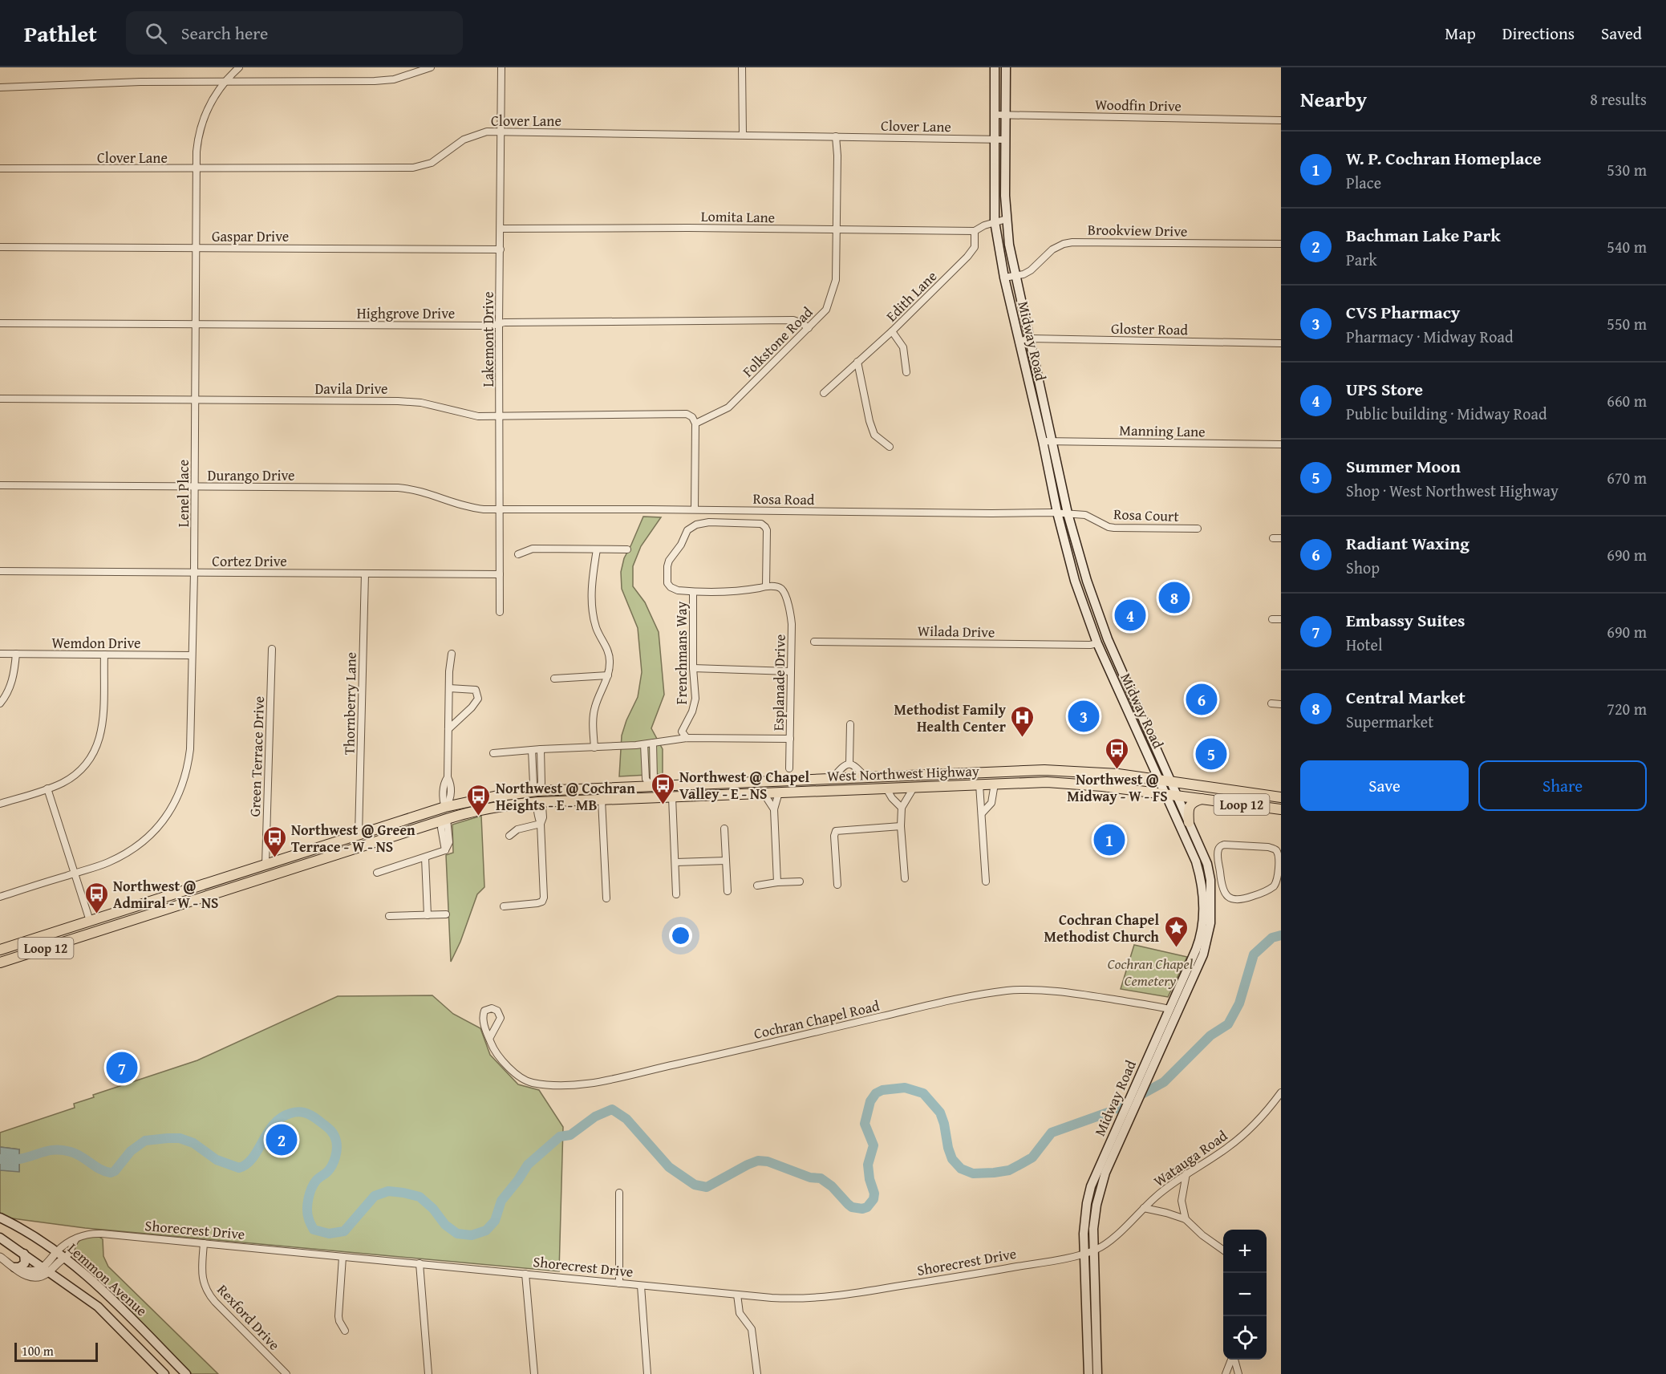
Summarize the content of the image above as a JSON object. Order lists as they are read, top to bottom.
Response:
{
  "streets": {
    "main road": [
      "Midway Road",
      "West Northwest Highway",
      "Loop 12",
      "Lemmon Avenue"
    ],
    "street": [
      "Woodfin Drive",
      "Clover Lane",
      "Lomita Lane",
      "Brookview Drive",
      "Gaspar Drive",
      "Edith Lane",
      "Highgrove Drive",
      "Gloster Road",
      "Lakemont Drive",
      "Folkstone Road",
      "Davila Drive",
      "Manning Lane",
      "Durango Drive",
      "Lenel Place",
      "Rosa Road",
      "Rosa Court",
      "Cortez Drive",
      "Wilada Drive",
      "Wemdon Drive",
      "Frenchmans Way",
      "Esplanade Drive",
      "Thornberry Lane",
      "Green Terrace Drive",
      "Cochran Chapel Road",
      "Watauga Road",
      "Shorecrest Drive",
      "Rexford Drive"
    ]
  },
  "crossings": [
    ["Woodfin Drive", "Midway Road"],
    ["Clover Lane", "Lakemont Drive"],
    ["Clover Lane", "Midway Road"],
    ["Clover Lane", "Folkstone Road"],
    ["Clover Lane", "Lenel Place"],
    ["Lomita Lane", "Edith Lane"],
    ["Lomita Lane", "Lakemont Drive"],
    ["Lomita Lane", "Folkstone Road"],
    ["Brookview Drive", "Midway Road"],
    ["Gaspar Drive", "Lakemont Drive"],
    ["Gaspar Drive", "Lenel Place"],
    ["Highgrove Drive", "Lakemont Drive"],
    ["Highgrove Drive", "Folkstone Road"],
    ["Highgrove Drive", "Lenel Place"],
    ["Gloster Road", "Midway Road"],
    ["Lakemont Drive", "Davila Drive"],
    ["Lakemont Drive", "Durango Drive"],
    ["Lakemont Drive", "Rosa Road"],
    ["Lakemont Drive", "Cortez Drive"],
    ["Midway Road", "Manning Lane"],
    ["Midway Road", "Rosa Road"],
    ["Midway Road", "Rosa Court"],
    ["Midway Road", "Wilada Drive"],
    ["Midway Road", "West Northwest Highway"],
    ["Midway Road", "Cochran Chapel Road"],
    ["Midway Road", "Watauga Road"],
    ["Midway Road", "Shorecrest Drive"],
    ["Folkstone Road", "Davila Drive"],
    ["Davila Drive", "Lenel Place"],
    ["Durango Drive", "Lenel Place"],
    ["Durango Drive", "Rosa Road"],
    ["Lenel Place", "Cortez Drive"],
    ["Lenel Place", "Wemdon Drive"],
    ["Rosa Road", "Rosa Court"],
    ["Cortez Drive", "Thornberry Lane"],
    ["Thornberry Lane", "West Northwest Highway"],
    ["Green Terrace Drive", "West Northwest Highway"],
    ["Watauga Road", "Shorecrest Drive"],
    ["Shorecrest Drive", "Lemmon Avenue"],
    ["Shorecrest Drive", "Rexford Drive"]
  ],
  "parks": ["Cochran Chapel Cemetery"],
  "places": {
    "hospital": ["Methodist Family Health Center"],
    "bus stop": [
      "Northwest @ Midway - W - FS",
      "Northwest @ Chapel Valley - E - NS",
      "Northwest @ Cochran Heights - E - MB",
      "Northwest @ Green Terrace - W - NS",
      "Northwest @ Admiral - W - NS"
    ],
    "place": ["Cochran Chapel Methodist Church"]
  },
  "scale_bar": "100 m",
  "page": {
    "header": "Pathlet",
    "search": "Search here",
    "nav": ["Map", "Directions", "Saved"],
    "heading": ["Nearby", "8 results"],
    "list": [
      {
        "mark": "1",
        "name": "W. P. Cochran Homeplace",
        "note": "Place",
        "value": "530 m"
      },
      {
        "mark": "2",
        "name": "Bachman Lake Park",
        "note": "Park",
        "value": "540 m"
      },
      {
        "mark": "3",
        "name": "CVS Pharmacy",
        "note": "Pharmacy · Midway Road",
        "value": "550 m"
      },
      {
        "mark": "4",
        "name": "UPS Store",
        "note": "Public building · Midway Road",
        "value": "660 m"
      },
      {
        "mark": "5",
        "name": "Summer Moon",
        "note": "Shop · West Northwest Highway",
        "value": "670 m"
      },
      {
        "mark": "6",
        "name": "Radiant Waxing",
        "note": "Shop",
        "value": "690 m"
      },
      {
        "mark": "7",
        "name": "Embassy Suites",
        "note": "Hotel",
        "value": "690 m"
      },
      {
        "mark": "8",
        "name": "Central Market",
        "note": "Supermarket",
        "value": "720 m"
      }
    ],
    "pins": [
      "8",
      "4",
      "6",
      "3",
      "5",
      "1",
      "7",
      "2"
    ],
    "buttons": ["Save", "Share"],
    "map_buttons": ["+", "−"],
    "scale": "100 m"
  }
}
